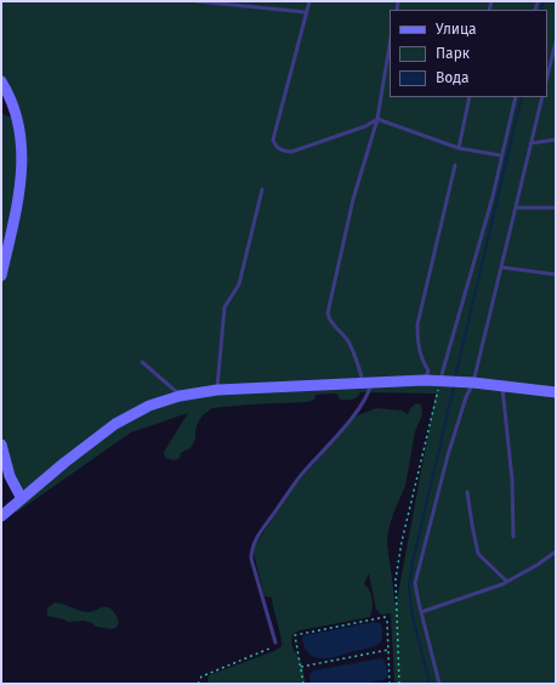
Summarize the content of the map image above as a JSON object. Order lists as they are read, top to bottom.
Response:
{
  "legend": ["Улица", "Парк", "Вода"]
}
